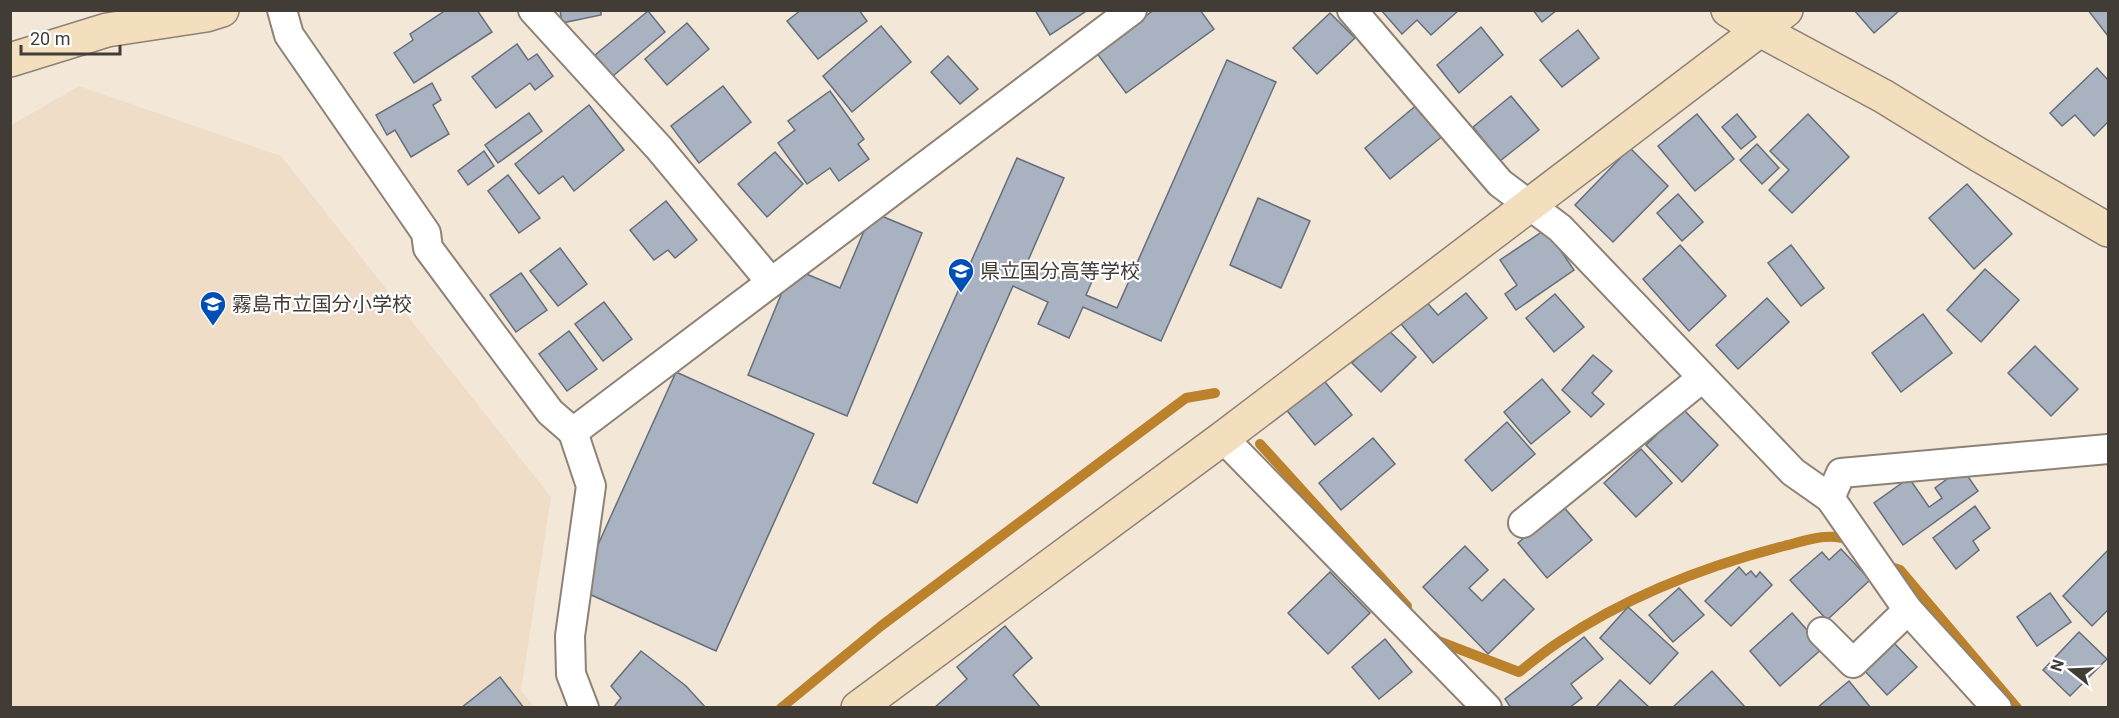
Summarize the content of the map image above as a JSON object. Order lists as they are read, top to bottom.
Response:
{
  "places": {
    "school or university": ["県立国分高等学校", "霧島市立国分小学校"]
  },
  "scale_bar": "20 m",
  "north": "left"
}
